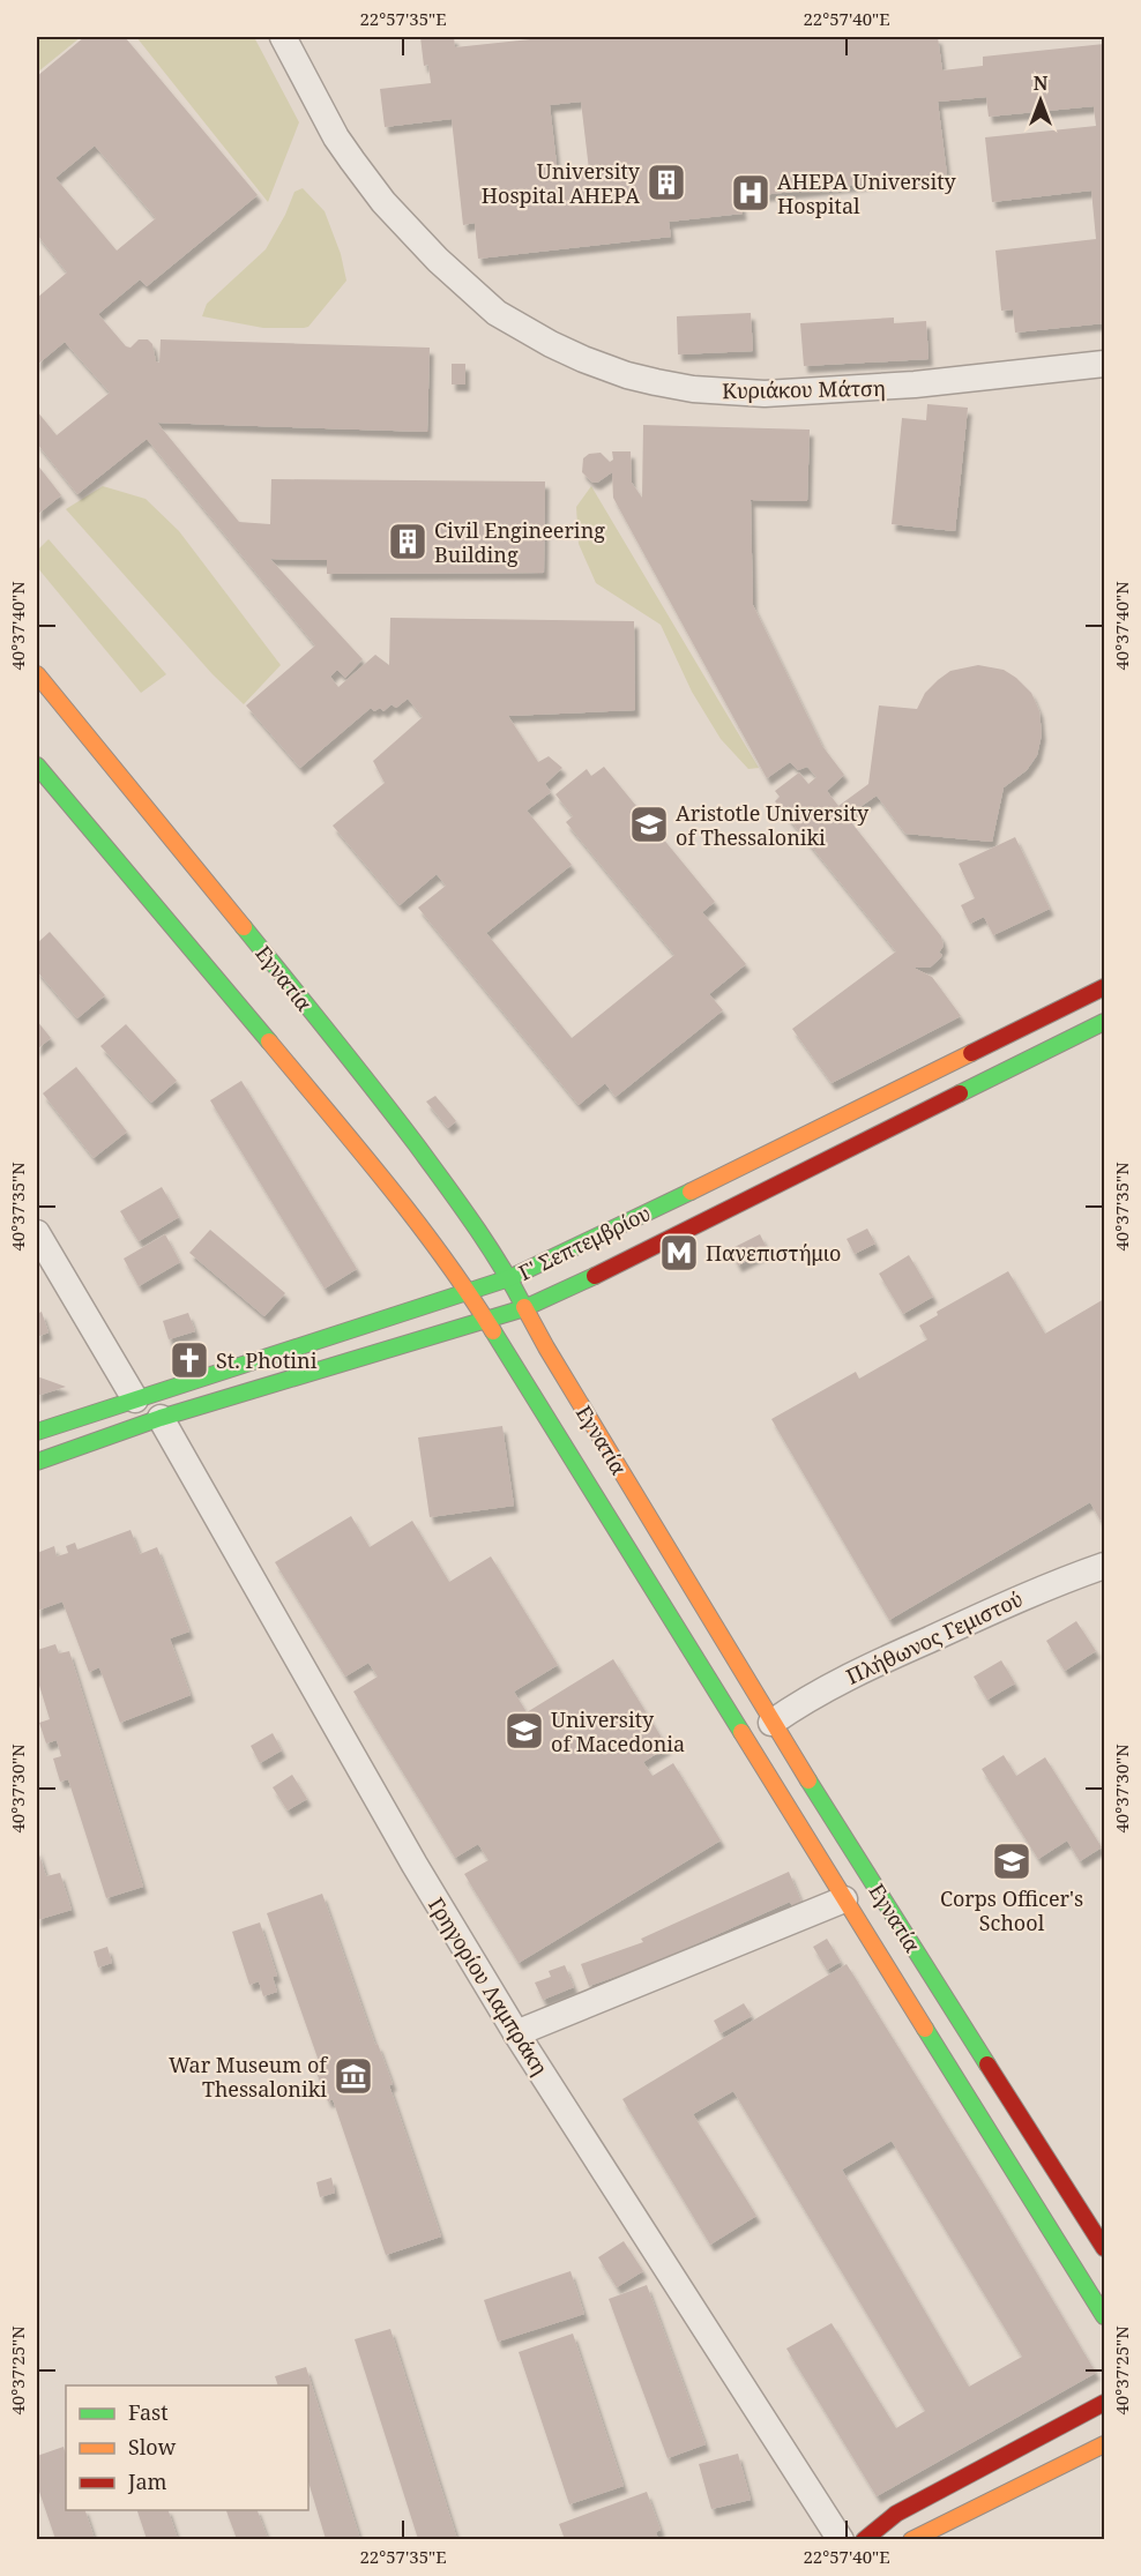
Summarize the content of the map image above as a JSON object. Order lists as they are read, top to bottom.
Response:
{
  "streets": {
    "main road": ["Εγνατία", "Γ' Σεπτεμβρίου"],
    "street": ["Κυριάκου Μάτση", "Πλήθωνος Γεμιστού", "Γρηγορίου Λαμπράκη"]
  },
  "crossings": [
    ["Εγνατία", "Γ' Σεπτεμβρίου"],
    ["Εγνατία", "Πλήθωνος Γεμιστού"],
    ["Γ' Σεπτεμβρίου", "Γρηγορίου Λαμπράκη"]
  ],
  "places": {
    "building": ["University Hospital AHEPA", "Civil Engineering Building"],
    "hospital": ["AHEPA University Hospital"],
    "school or university": ["Aristotle University of Thessaloniki", "University of Macedonia", "Corps Officer's School"],
    "metro station": ["Πανεπιστήμιο"],
    "church": ["St. Photini"],
    "museum": ["War Museum of Thessaloniki"]
  },
  "legend": ["Fast", "Slow", "Jam"],
  "north": "top",
  "coordinates": [
    "22°57'35\"E",
    "22°57'40\"E",
    "40°37'40\"N",
    "40°37'35\"N",
    "40°37'30\"N",
    "40°37'25\"N"
  ]
}
